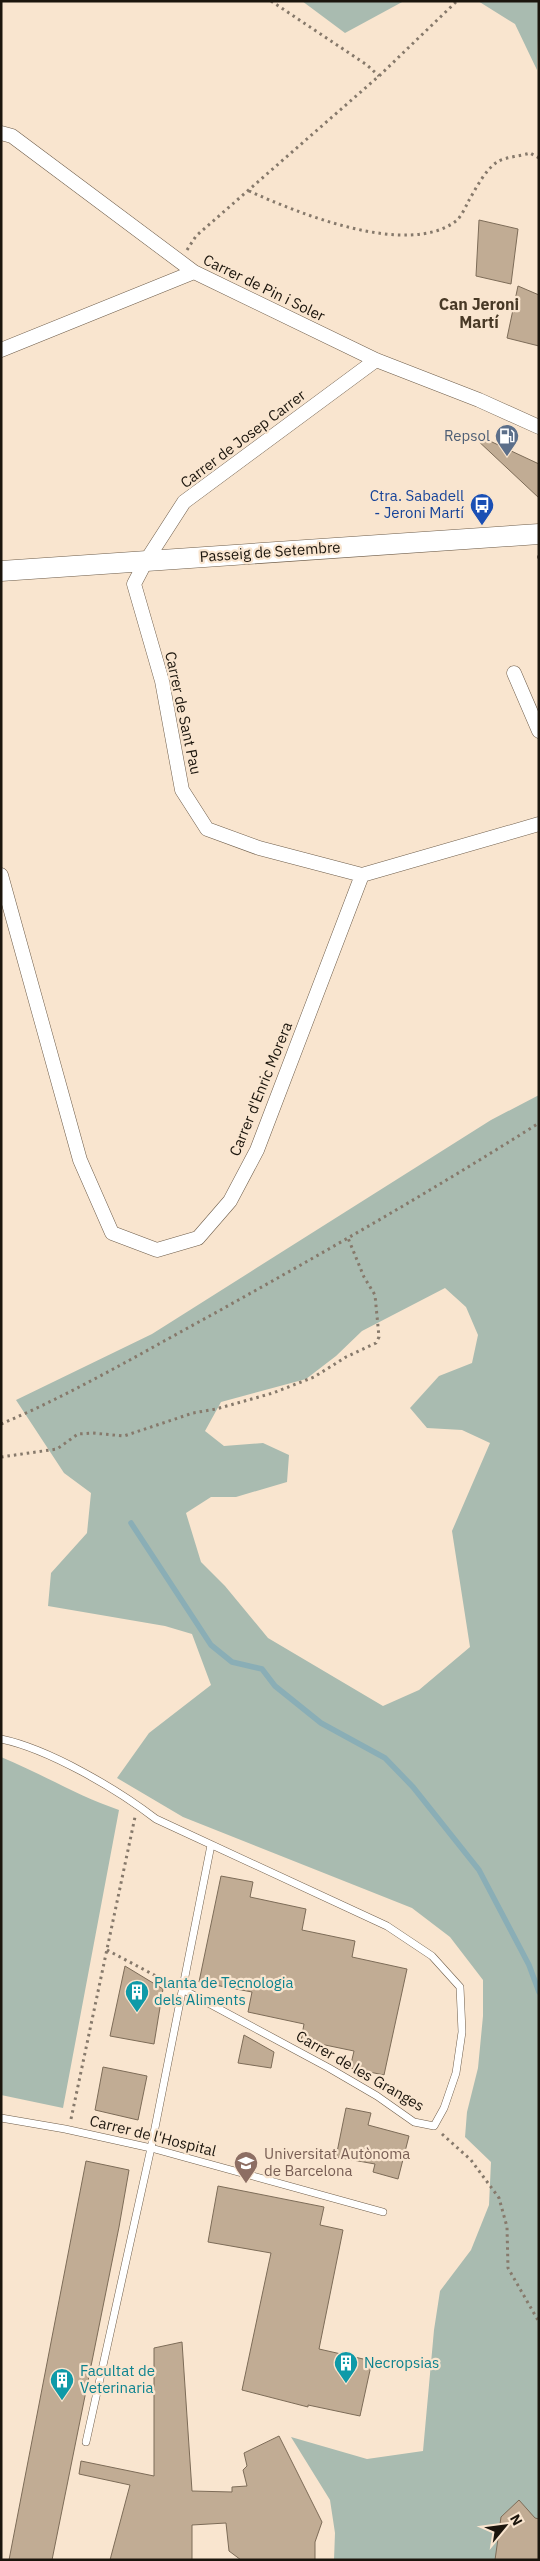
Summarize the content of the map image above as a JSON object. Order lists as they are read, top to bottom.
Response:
{
  "streets": {
    "street": [
      "Carrer de Pin i Soler",
      "Carrer de Josep Carrer",
      "Passeig de Setembre",
      "Carrer de Sant Pau",
      "Carrer d'Enric Morera"
    ],
    "lane": ["Carrer de les Granges", "Carrer de l'Hospital"]
  },
  "crossings": [
    ["Carrer de Pin i Soler", "Carrer de Josep Carrer"],
    ["Carrer de Josep Carrer", "Passeig de Setembre"],
    ["Carrer de Josep Carrer", "Carrer de Sant Pau"],
    ["Passeig de Setembre", "Carrer de Sant Pau"],
    ["Carrer de Sant Pau", "Carrer d'Enric Morera"]
  ],
  "districts": ["Can Jeroni Martí"],
  "places": {
    "fuel station": ["Repsol"],
    "bus stop": ["Ctra. Sabadell - Jeroni Martí"],
    "building": ["Planta de Tecnologia dels Aliments", "Necropsias", "Facultat de Veterinaria"],
    "school or university": ["Universitat Autònoma de Barcelona"]
  },
  "north": "top right"
}
